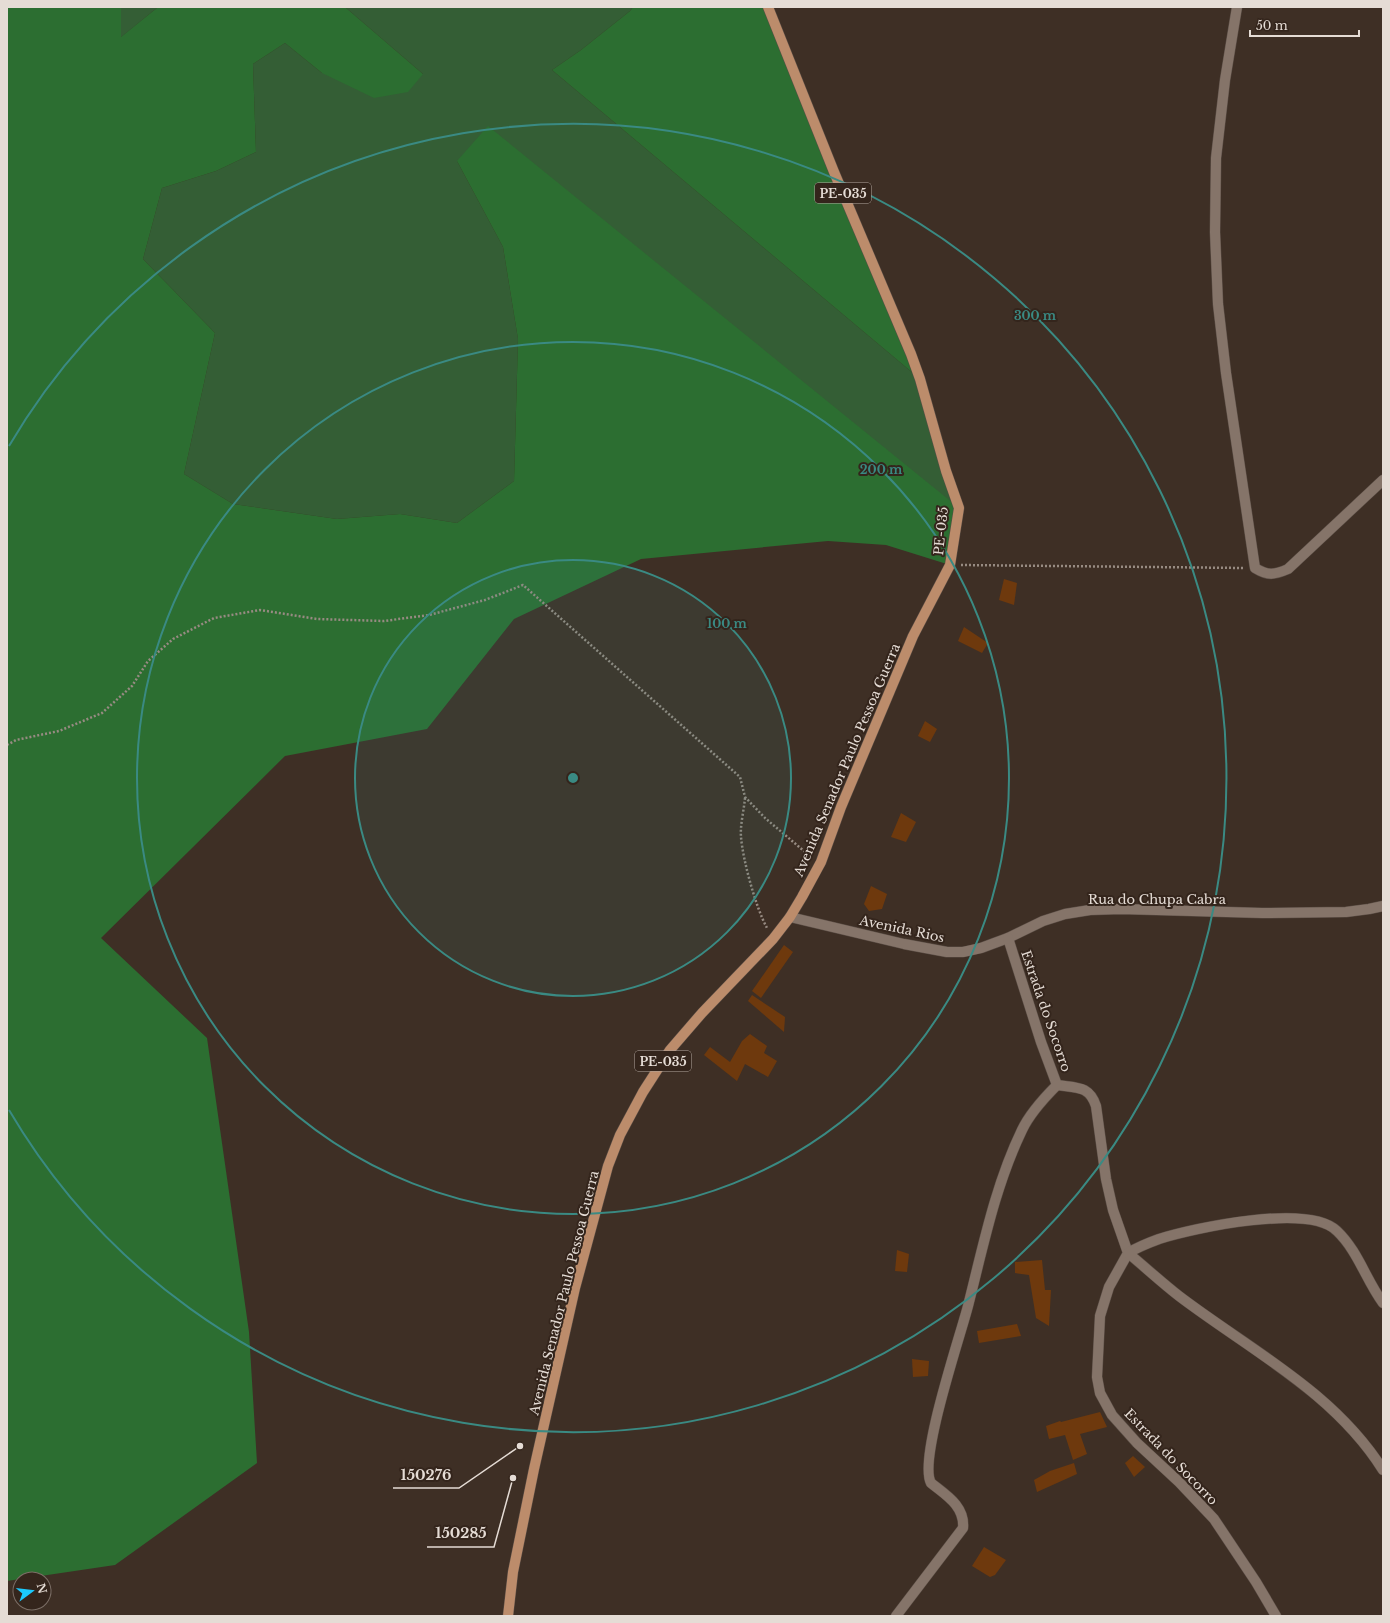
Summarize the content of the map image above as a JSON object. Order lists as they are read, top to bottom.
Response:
{
  "streets": {
    "main road": ["PE-035", "Avenida Senador Paulo Pessoa Guerra"],
    "street": ["Rua do Chupa Cabra", "Avenida Rios", "Estrada do Socorro"]
  },
  "crossings": [
    ["PE-035", "Avenida Senador Paulo Pessoa Guerra"],
    ["Avenida Senador Paulo Pessoa Guerra", "Avenida Rios"],
    ["Rua do Chupa Cabra", "Avenida Rios"],
    ["Rua do Chupa Cabra", "Estrada do Socorro"],
    ["Avenida Rios", "Estrada do Socorro"]
  ],
  "places": ["150276", "150285"],
  "scale_bar": "50 m",
  "north": "right",
  "rings": ["300 m", "200 m", "100 m"]
}
